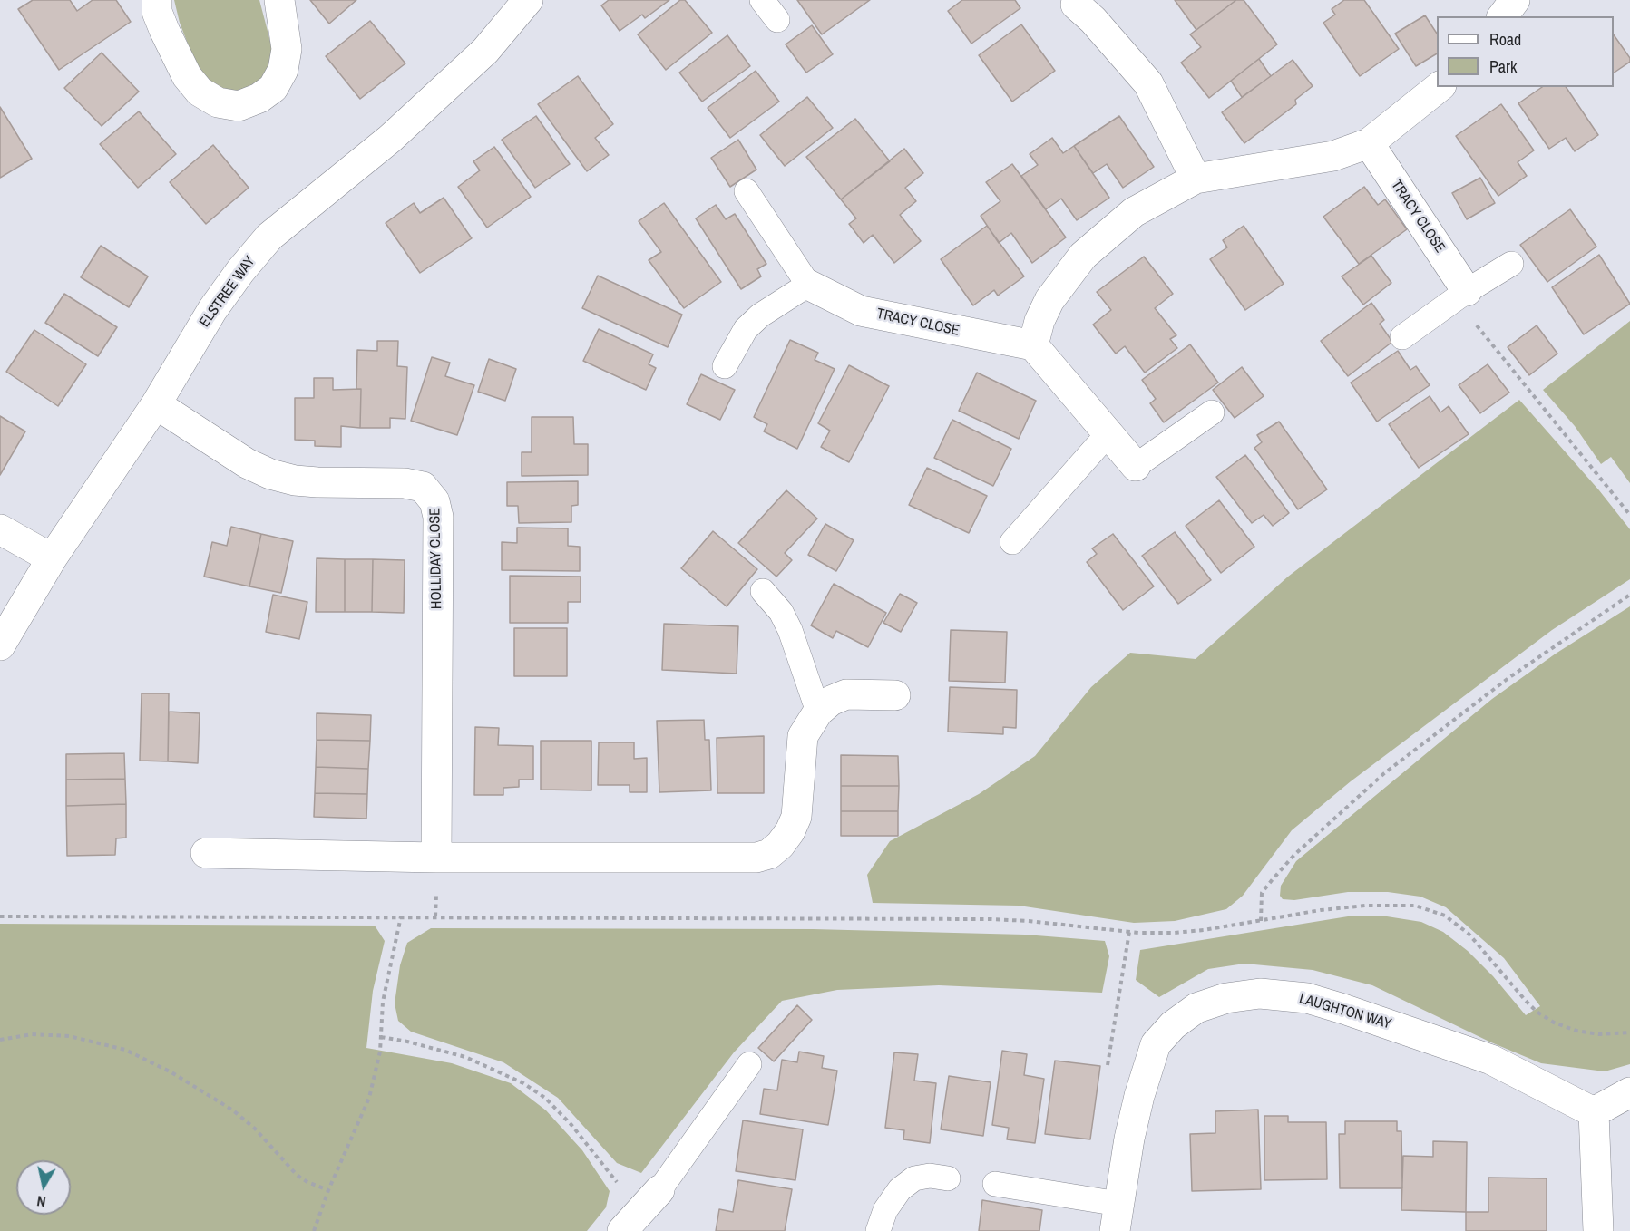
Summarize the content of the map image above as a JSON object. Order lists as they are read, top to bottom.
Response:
{
  "streets": {
    "street": [
      "TRACY CLOSE",
      "ELSTREE WAY",
      "HOLLIDAY CLOSE",
      "LAUGHTON WAY"
    ]
  },
  "crossings": [
    ["ELSTREE WAY", "HOLLIDAY CLOSE"]
  ],
  "legend": ["Road", "Park"],
  "north": "bottom"
}
